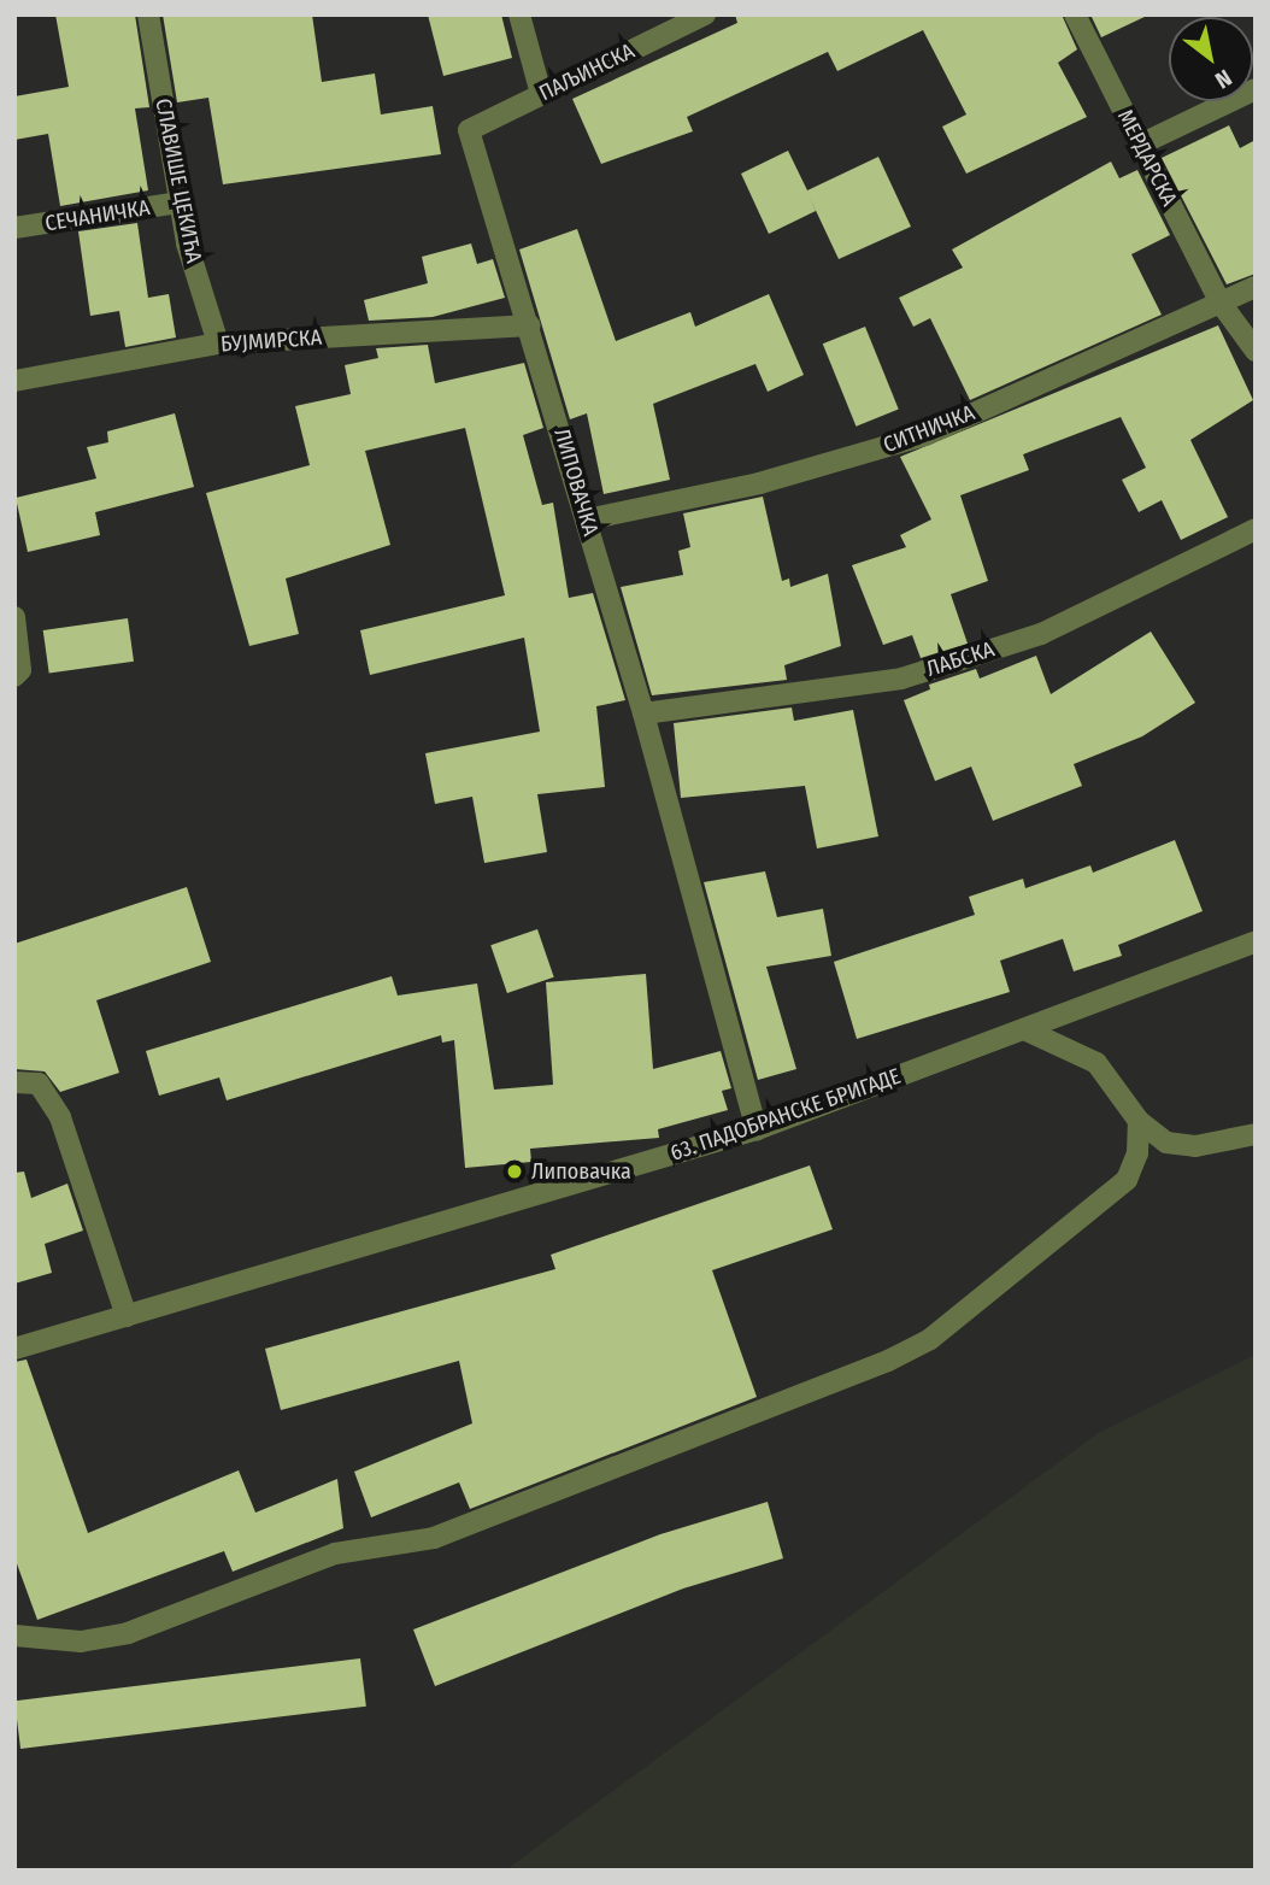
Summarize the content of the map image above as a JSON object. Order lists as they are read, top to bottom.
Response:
{
  "streets": {
    "street": [
      "ПАЉИНСКА",
      "МЕРДАРСКА",
      "СЛАВИШЕ ЦЕКИЋА",
      "СЕЧАНИЧКА",
      "БУЈМИРСКА",
      "СИТНИЧКА",
      "ЛИПОВАЧКА",
      "ЛАБСКА",
      "63. ПАДОБРАНСКЕ БРИГАДЕ"
    ]
  },
  "crossings": [
    ["ПАЉИНСКА", "ЛИПОВАЧКА"],
    ["МЕРДАРСКА", "СИТНИЧКА"],
    ["СЛАВИШЕ ЦЕКИЋА", "СЕЧАНИЧКА"],
    ["СЛАВИШЕ ЦЕКИЋА", "БУЈМИРСКА"],
    ["БУЈМИРСКА", "ЛИПОВАЧКА"],
    ["СИТНИЧКА", "ЛИПОВАЧКА"],
    ["ЛИПОВАЧКА", "ЛАБСКА"],
    ["ЛИПОВАЧКА", "63. ПАДОБРАНСКЕ БРИГАДЕ"]
  ],
  "places": ["Липовачка"],
  "north": "bottom right"
}
